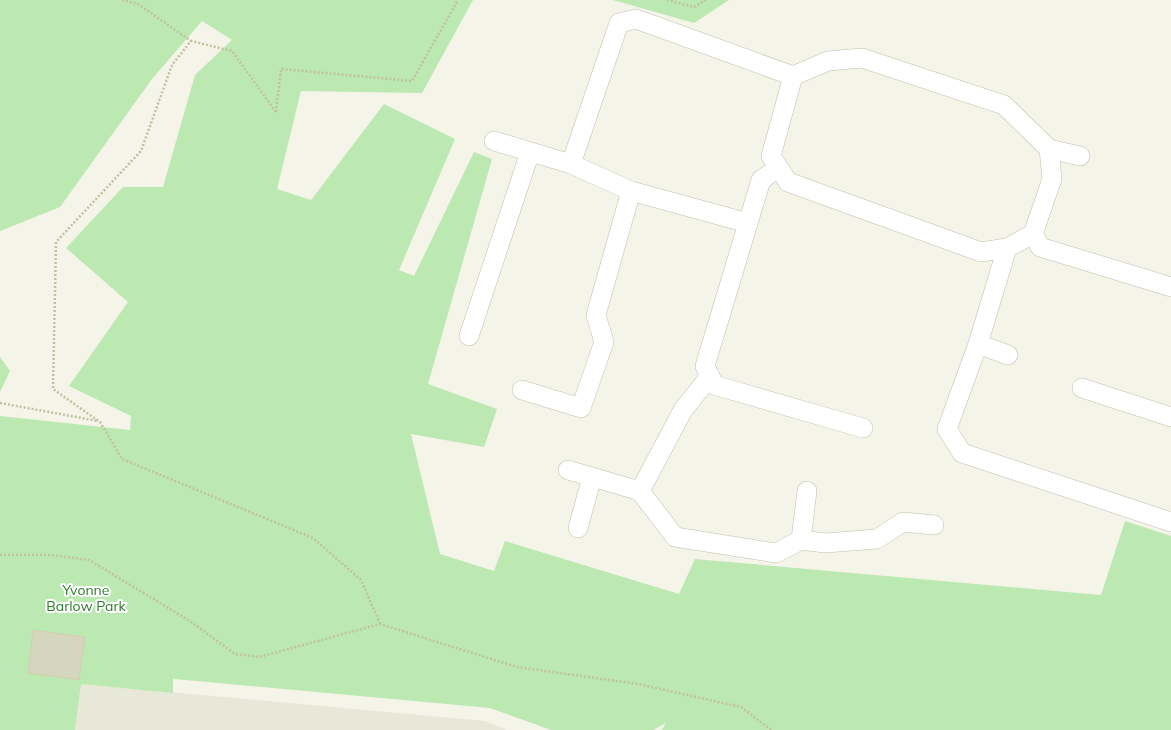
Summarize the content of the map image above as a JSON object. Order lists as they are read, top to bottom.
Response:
{
  "parks": ["Yvonne Barlow Park"]
}
